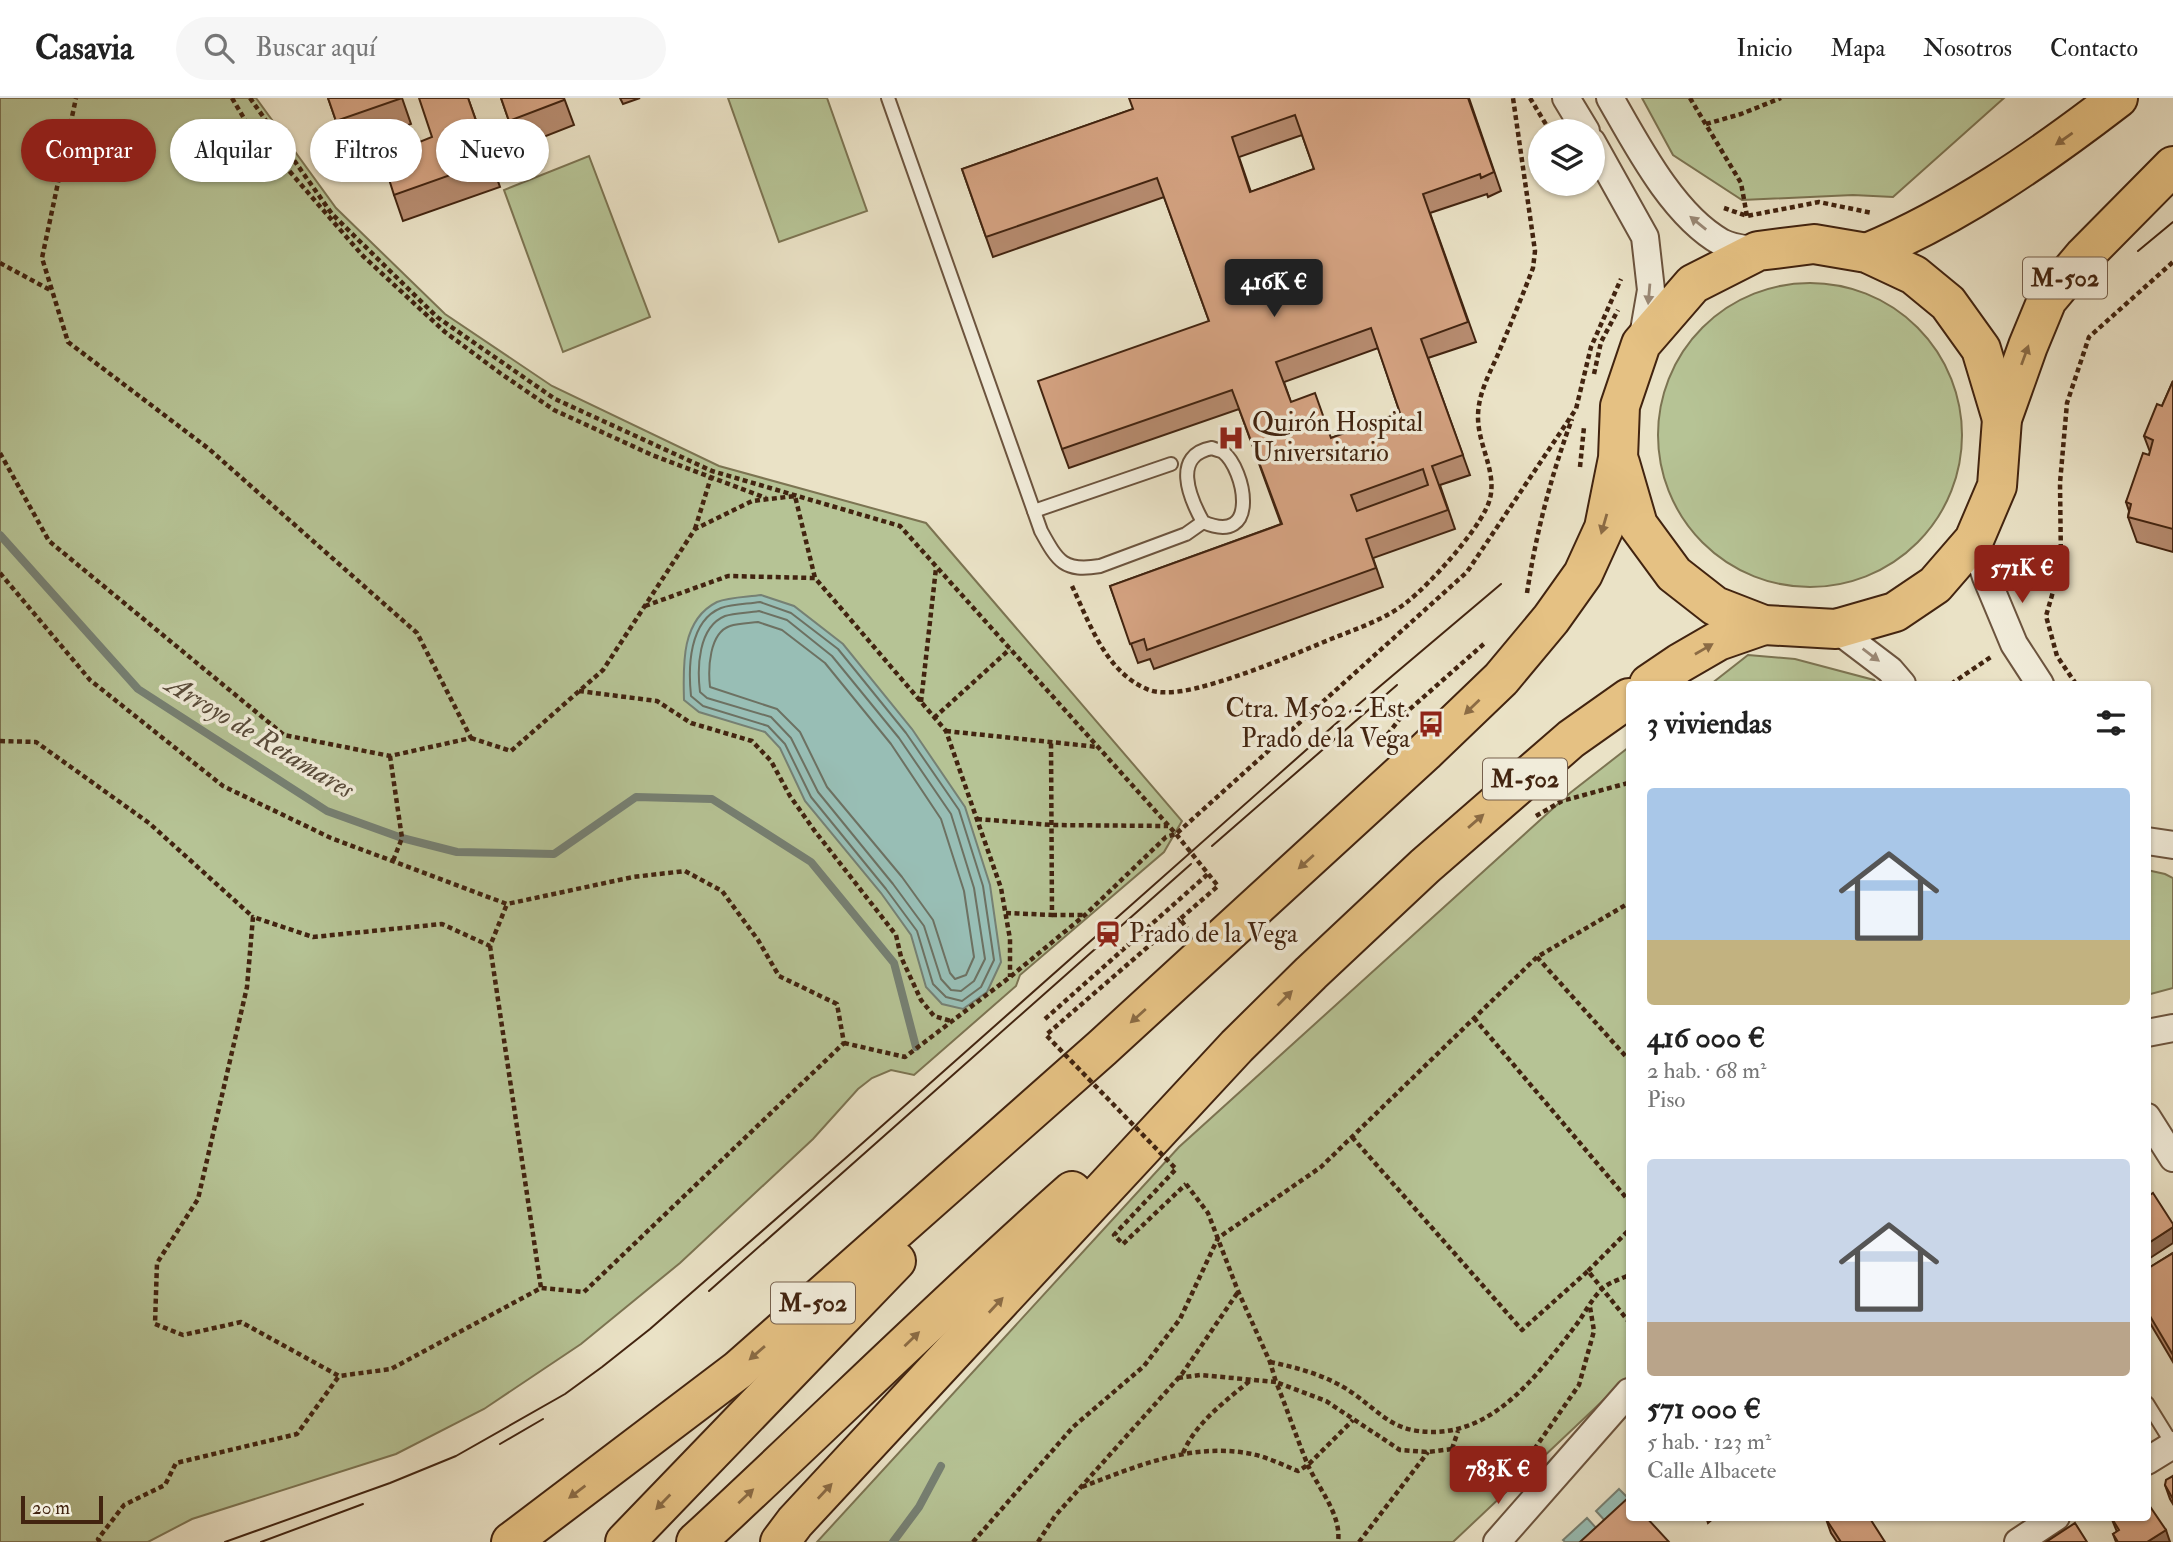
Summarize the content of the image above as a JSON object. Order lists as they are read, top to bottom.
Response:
{
  "streets": {
    "highway": ["M-502"]
  },
  "water": ["Arroyo de Retamares"],
  "places": {
    "hospital": ["Quirón Hospital Universitario"],
    "bus stop": ["Ctra. M502 - Est. Prado de la Vega"],
    "station": ["Prado de la Vega"]
  },
  "scale_bar": "20 m",
  "page": {
    "header": "Casavia",
    "search": "Buscar aquí",
    "nav": [
      "Inicio",
      "Mapa",
      "Nosotros",
      "Contacto"
    ],
    "chip": [
      "Comprar",
      "Alquilar",
      "Filtros",
      "Nuevo"
    ],
    "price": ["416K €", "571K €", "783K €"],
    "heading": "3 viviendas",
    "list": [
      {
        "name": "416 000 €",
        "note": "2 hab. · 68 m² · Piso"
      },
      {
        "name": "571 000 €",
        "note": "5 hab. · 123 m² · Calle Albacete"
      }
    ],
    "scale": "20 m"
  }
}
